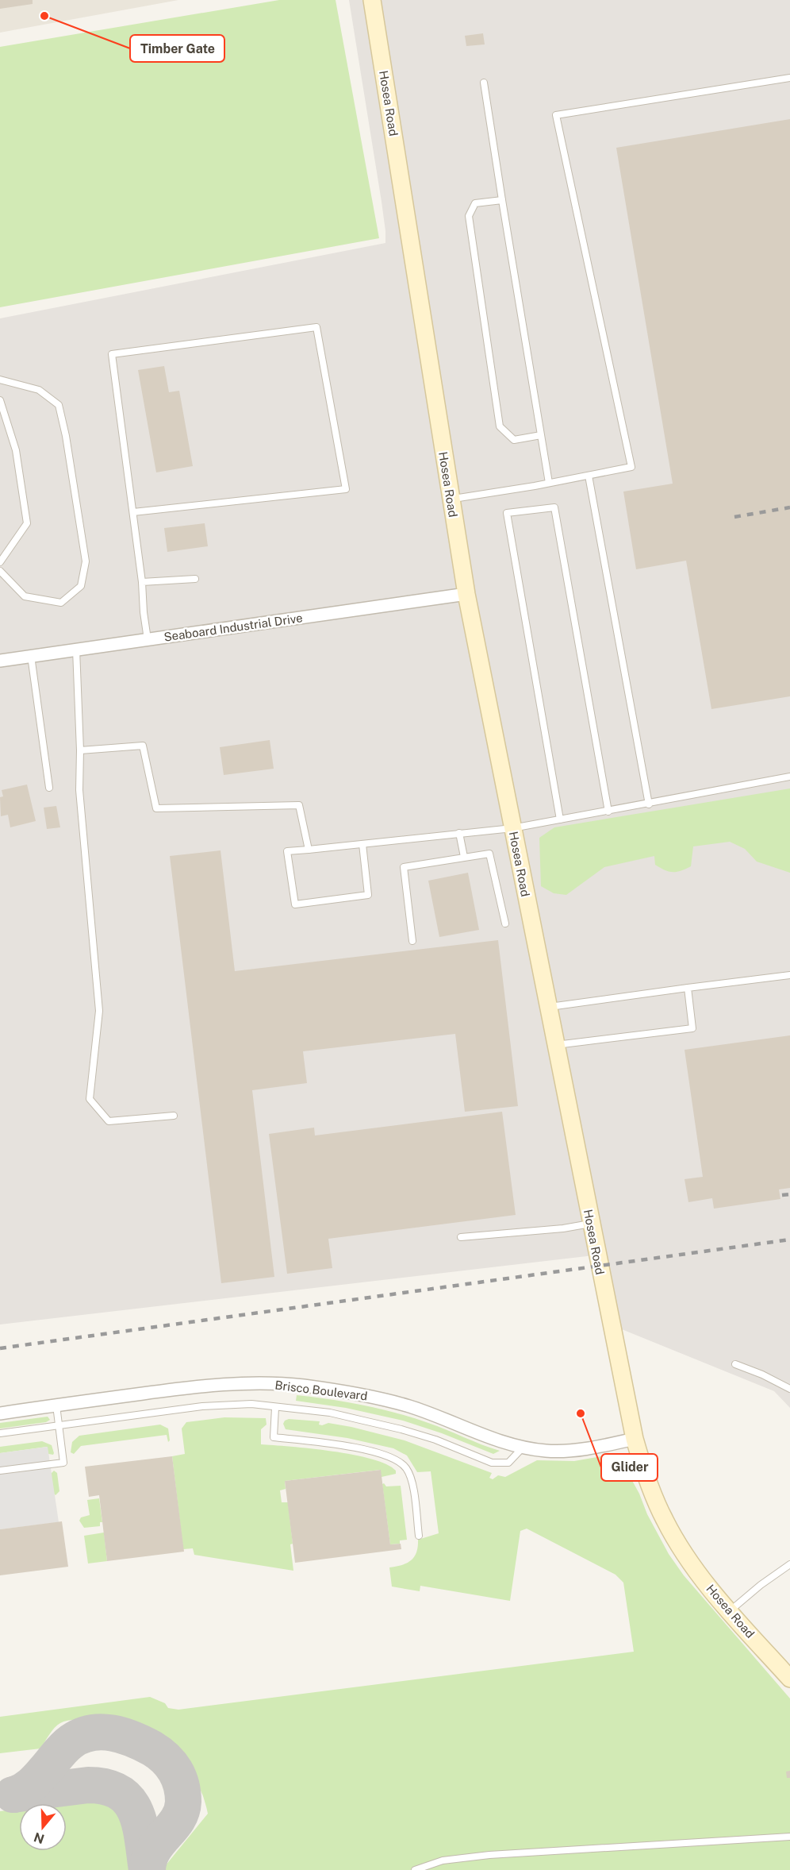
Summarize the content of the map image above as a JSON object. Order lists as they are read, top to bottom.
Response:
{
  "streets": {
    "street": ["Hosea Road", "Seaboard Industrial Drive", "Brisco Boulevard"]
  },
  "crossings": [
    ["Hosea Road", "Seaboard Industrial Drive"],
    ["Hosea Road", "Brisco Boulevard"]
  ],
  "places": ["Timber Gate", "Glider"],
  "north": "bottom"
}
